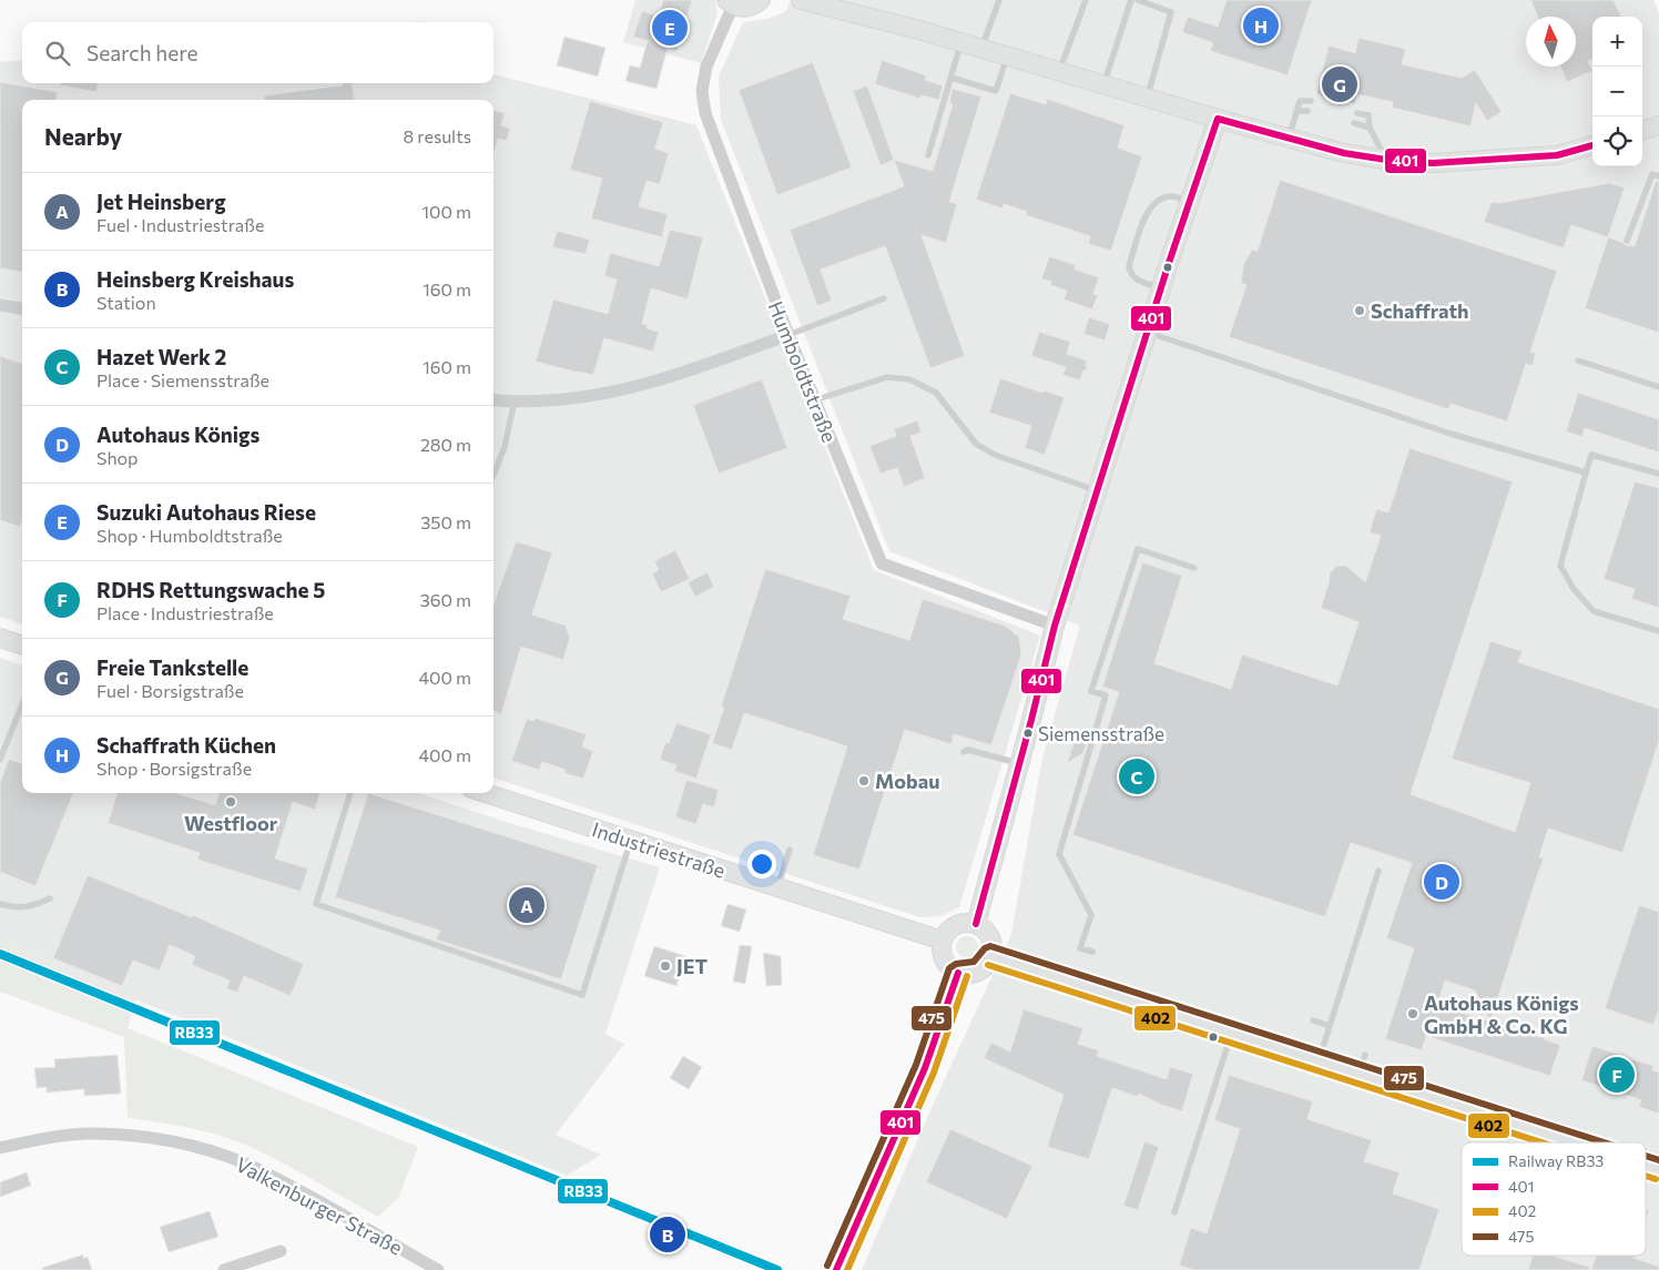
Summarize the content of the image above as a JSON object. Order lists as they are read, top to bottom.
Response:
{
  "streets": {
    "street": ["Humboldtstraße", "Industriestraße", "Valkenburger Straße"]
  },
  "places": [
    "Schaffrath",
    "Siemensstraße",
    "Mobau",
    "Westfloor",
    "JET",
    "Autohaus Königs GmbH & Co. KG"
  ],
  "lines": [
    "transit line 401",
    "transit line 475",
    "rail line RB33",
    "transit line 402"
  ],
  "legend": [
    "Railway RB33",
    "401",
    "402",
    "475"
  ],
  "north": "top",
  "page": {
    "pins": [
      "H",
      "E",
      "G",
      "C",
      "D",
      "A",
      "F",
      "B"
    ],
    "map_buttons": ["+", "−"],
    "search": "Search here",
    "heading": ["Nearby", "8 results"],
    "list": [
      {
        "mark": "A",
        "name": "Jet Heinsberg",
        "note": "Fuel · Industriestraße",
        "value": "100 m"
      },
      {
        "mark": "B",
        "name": "Heinsberg Kreishaus",
        "note": "Station",
        "value": "160 m"
      },
      {
        "mark": "C",
        "name": "Hazet Werk 2",
        "note": "Place · Siemensstraße",
        "value": "160 m"
      },
      {
        "mark": "D",
        "name": "Autohaus Königs",
        "note": "Shop",
        "value": "280 m"
      },
      {
        "mark": "E",
        "name": "Suzuki Autohaus Riese",
        "note": "Shop · Humboldtstraße",
        "value": "350 m"
      },
      {
        "mark": "F",
        "name": "RDHS Rettungswache 5",
        "note": "Place · Industriestraße",
        "value": "360 m"
      },
      {
        "mark": "G",
        "name": "Freie Tankstelle",
        "note": "Fuel · Borsigstraße",
        "value": "400 m"
      },
      {
        "mark": "H",
        "name": "Schaffrath Küchen",
        "note": "Shop · Borsigstraße",
        "value": "400 m"
      }
    ]
  }
}
